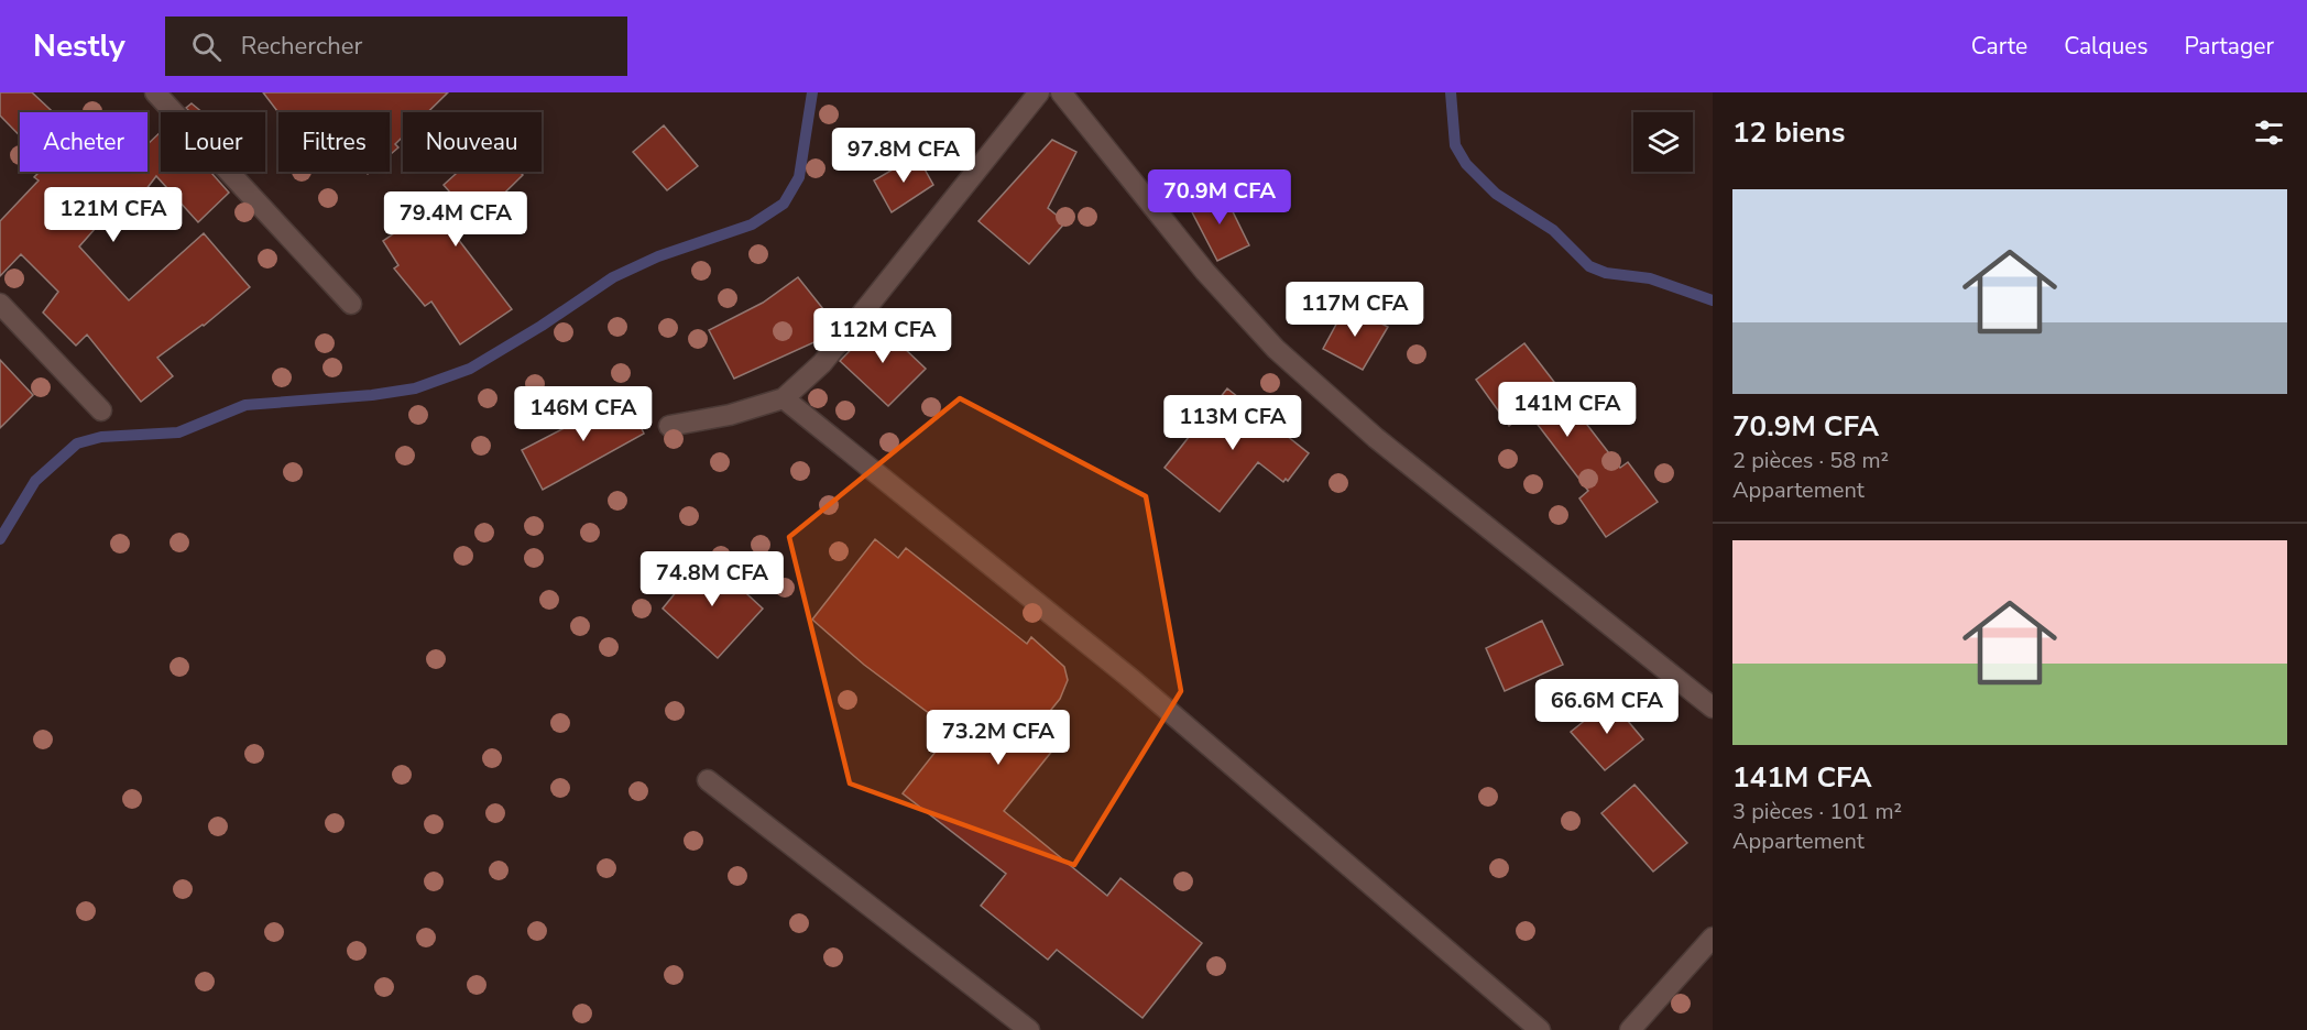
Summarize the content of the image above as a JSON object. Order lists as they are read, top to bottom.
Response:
{
  "page": {
    "header": "Nestly",
    "search": "Rechercher",
    "nav": ["Carte", "Calques", "Partager"],
    "heading": "12 biens",
    "chip": [
      "Acheter",
      "Louer",
      "Filtres",
      "Nouveau"
    ],
    "price": [
      "97.8M CFA",
      "70.9M CFA",
      "121M CFA",
      "79.4M CFA",
      "117M CFA",
      "112M CFA",
      "141M CFA",
      "146M CFA",
      "113M CFA",
      "74.8M CFA",
      "66.6M CFA",
      "73.2M CFA"
    ],
    "list": [
      {
        "name": "70.9M CFA",
        "note": "2 pièces · 58 m² · Appartement"
      },
      {
        "name": "141M CFA",
        "note": "3 pièces · 101 m² · Appartement"
      }
    ]
  }
}
